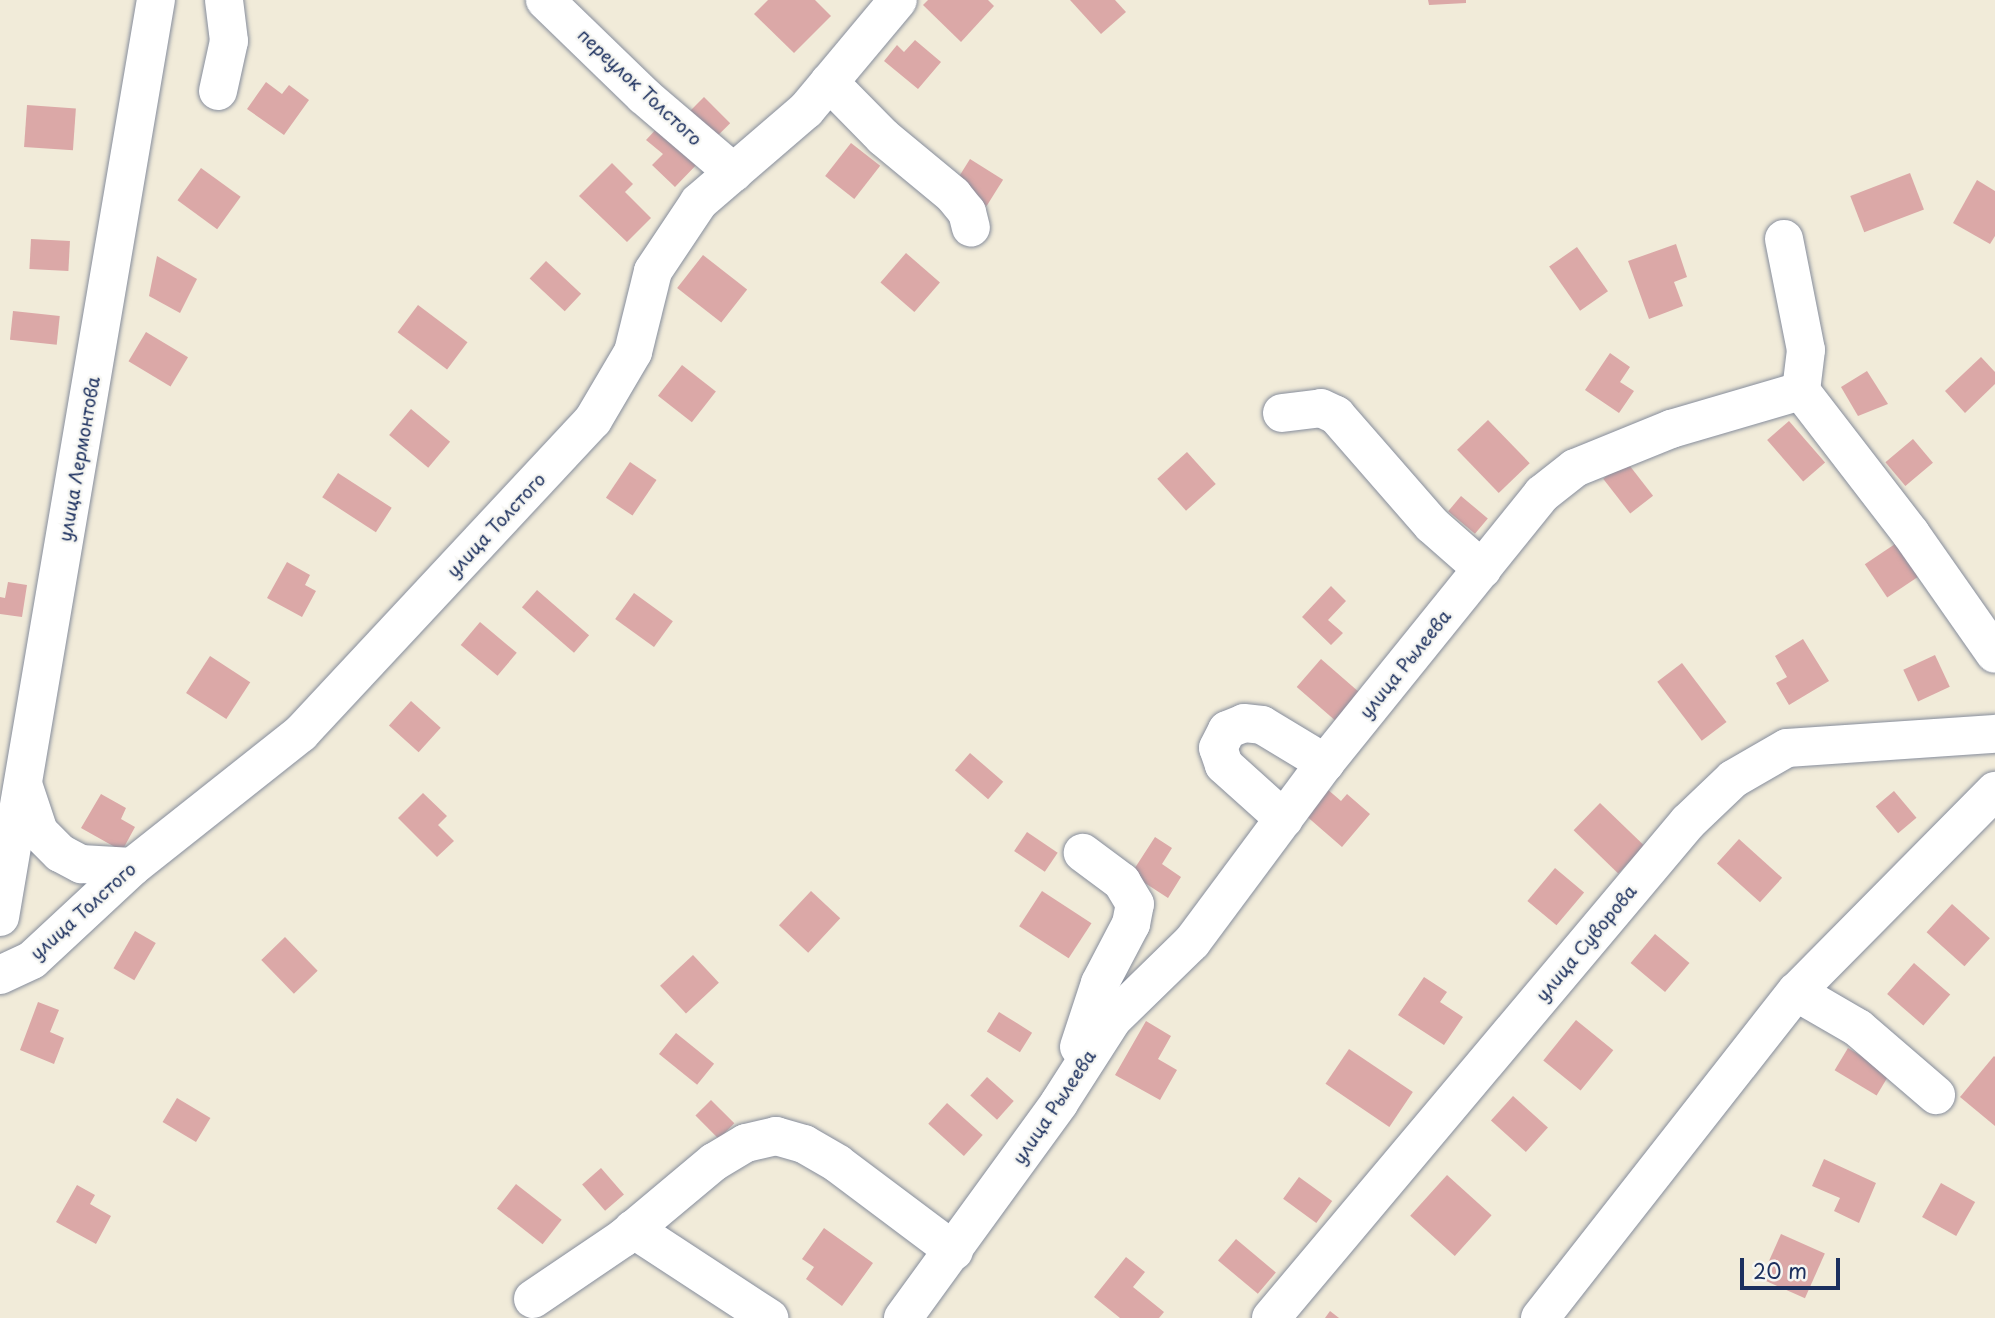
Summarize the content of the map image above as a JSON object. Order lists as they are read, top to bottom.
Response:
{
  "streets": {
    "street": [
      "переулок Толстого",
      "улица Лермонтова",
      "улица Толстого",
      "улица Рылеева",
      "улица Суворова"
    ]
  },
  "crossings": [
    ["переулок Толстого", "улица Толстого"]
  ],
  "scale_bar": "20 m"
}
